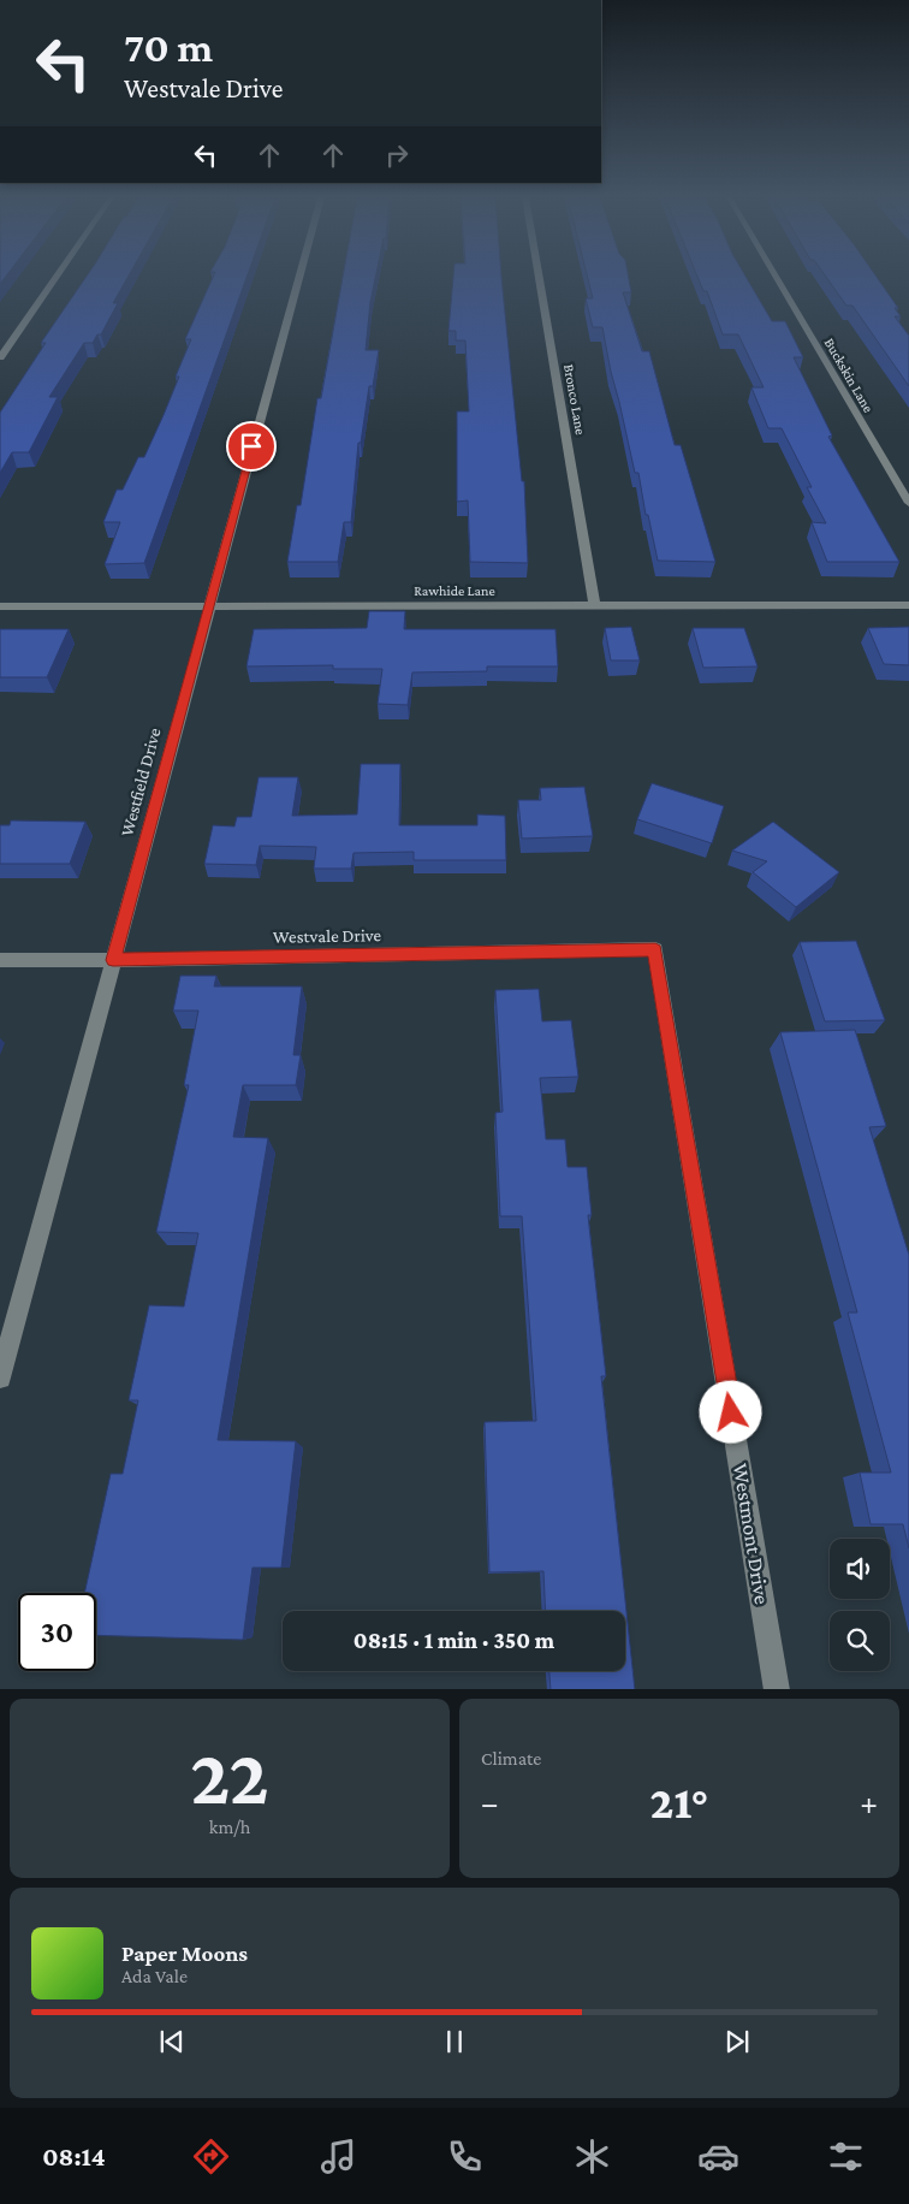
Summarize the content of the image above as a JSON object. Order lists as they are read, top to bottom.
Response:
{
  "streets": {
    "street": [
      "Buckskin Lane",
      "Bronco Lane",
      "Rawhide Lane",
      "Westfield Drive",
      "Westvale Drive",
      "Westmont Drive"
    ]
  },
  "crossings": [
    ["Bronco Lane", "Rawhide Lane"],
    ["Rawhide Lane", "Westfield Drive"],
    ["Westfield Drive", "Westvale Drive"],
    ["Westvale Drive", "Westmont Drive"]
  ],
  "page": {
    "turn": ["70 m", "Westvale Drive"],
    "limit": "30",
    "trip": "08:15 · 1 min · 350 m",
    "tile": [
      ["22", "km/h"],
      "Climate"
    ],
    "heat": ["−", "21°", "+"],
    "song": ["Paper Moons", "Ada Vale"],
    "tabs": "08:14"
  }
}
